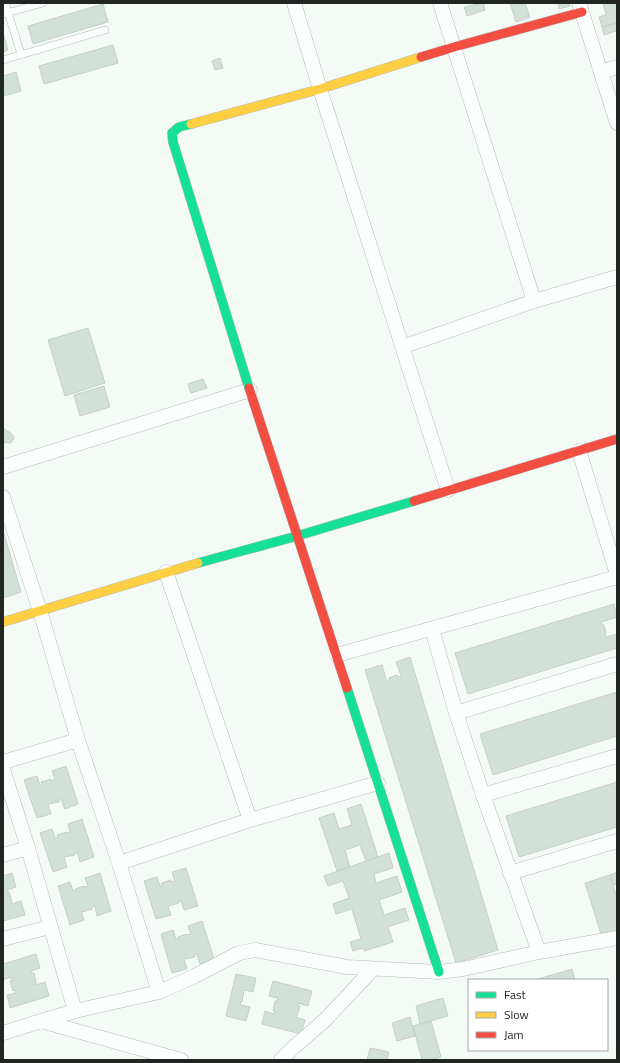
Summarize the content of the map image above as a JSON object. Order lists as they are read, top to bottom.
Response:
{
  "legend": ["Fast", "Slow", "Jam"]
}
